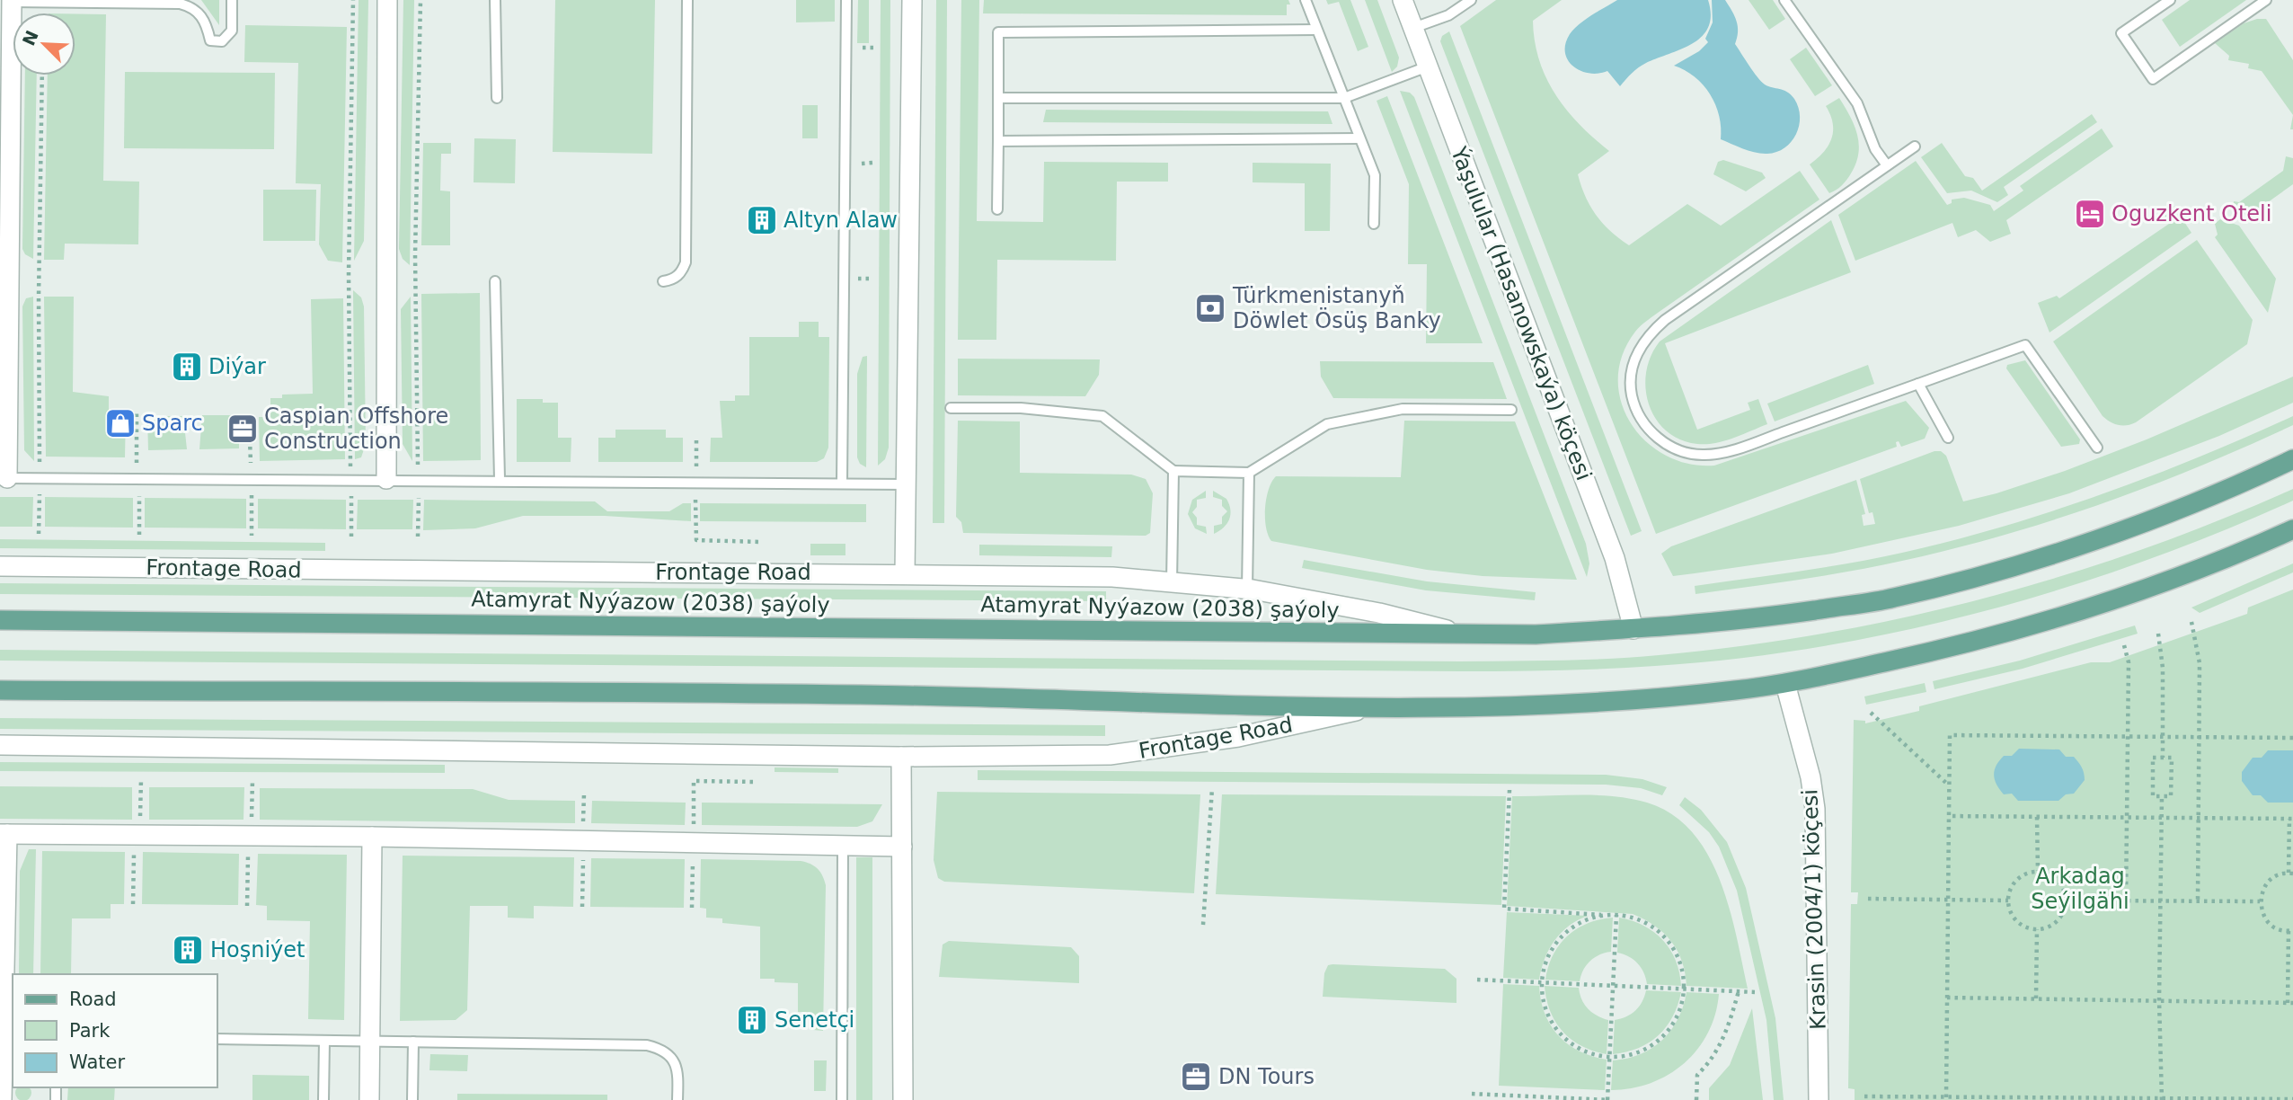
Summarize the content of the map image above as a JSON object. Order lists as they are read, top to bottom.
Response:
{
  "streets": {
    "main road": ["Atamyrat Nyýazow (2038) şaýoly"],
    "street": ["Ýaşulular (Hasanowskaýa) köçesi", "Frontage Road", "Krasin (2004/1) köçesi"]
  },
  "crossings": [
    ["Ýaşulular (Hasanowskaýa) köçesi", "Atamyrat Nyýazow (2038) şaýoly"],
    ["Frontage Road", "Atamyrat Nyýazow (2038) şaýoly"]
  ],
  "parks": ["Arkadag Seýilgähi"],
  "places": {
    "hotel": ["Oguzkent Oteli"],
    "building": [
      "Altyn Alaw",
      "Diýar",
      "Hoşniýet",
      "Senetçi"
    ],
    "bank": ["Türkmenistanyň Döwlet Ösüş Banky"],
    "shop": ["Sparc"],
    "office": ["Caspian Offshore Construction", "DN Tours"]
  },
  "legend": ["Road", "Park", "Water"],
  "north": "top left"
}
